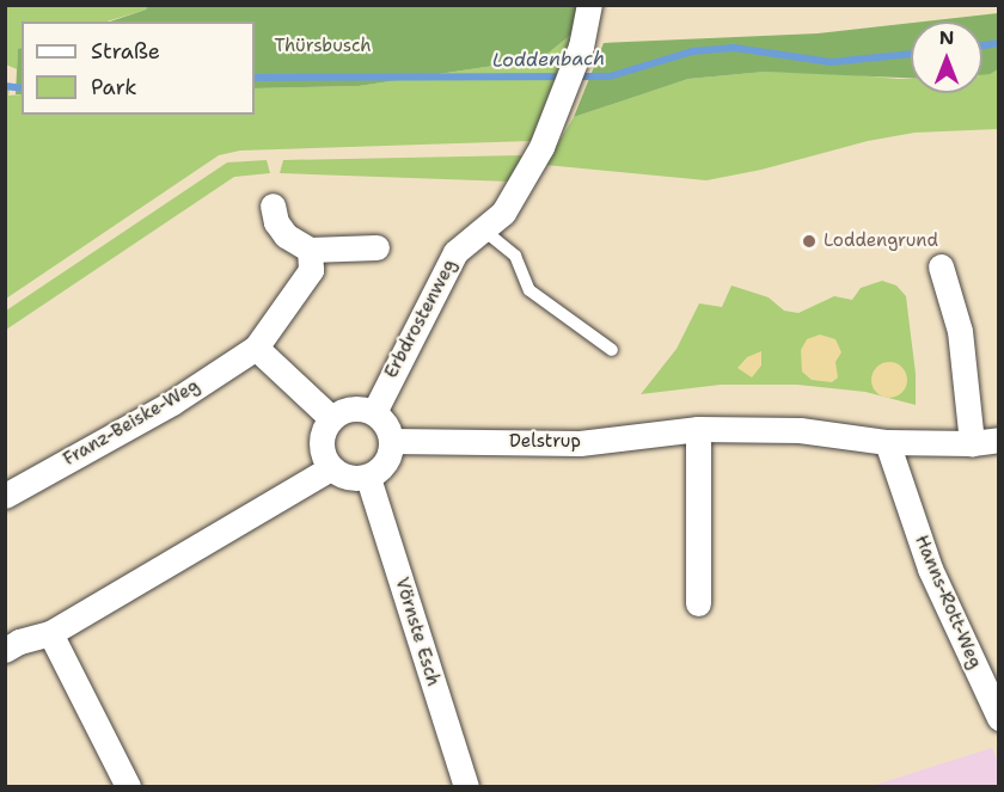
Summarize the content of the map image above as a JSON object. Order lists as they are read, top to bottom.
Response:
{
  "streets": {
    "street": [
      "Erbdrostenweg",
      "Franz-Beiske-Weg",
      "Delstrup",
      "Hanns-Rott-Weg",
      "Vörnste Esch"
    ]
  },
  "crossings": [
    ["Erbdrostenweg", "Delstrup"],
    ["Erbdrostenweg", "Vörnste Esch"],
    ["Delstrup", "Hanns-Rott-Weg"],
    ["Delstrup", "Vörnste Esch"]
  ],
  "water": ["Loddenbach"],
  "parks": ["Thürsbusch"],
  "places": ["Loddengrund"],
  "legend": ["Straße", "Park"],
  "north": "top"
}
